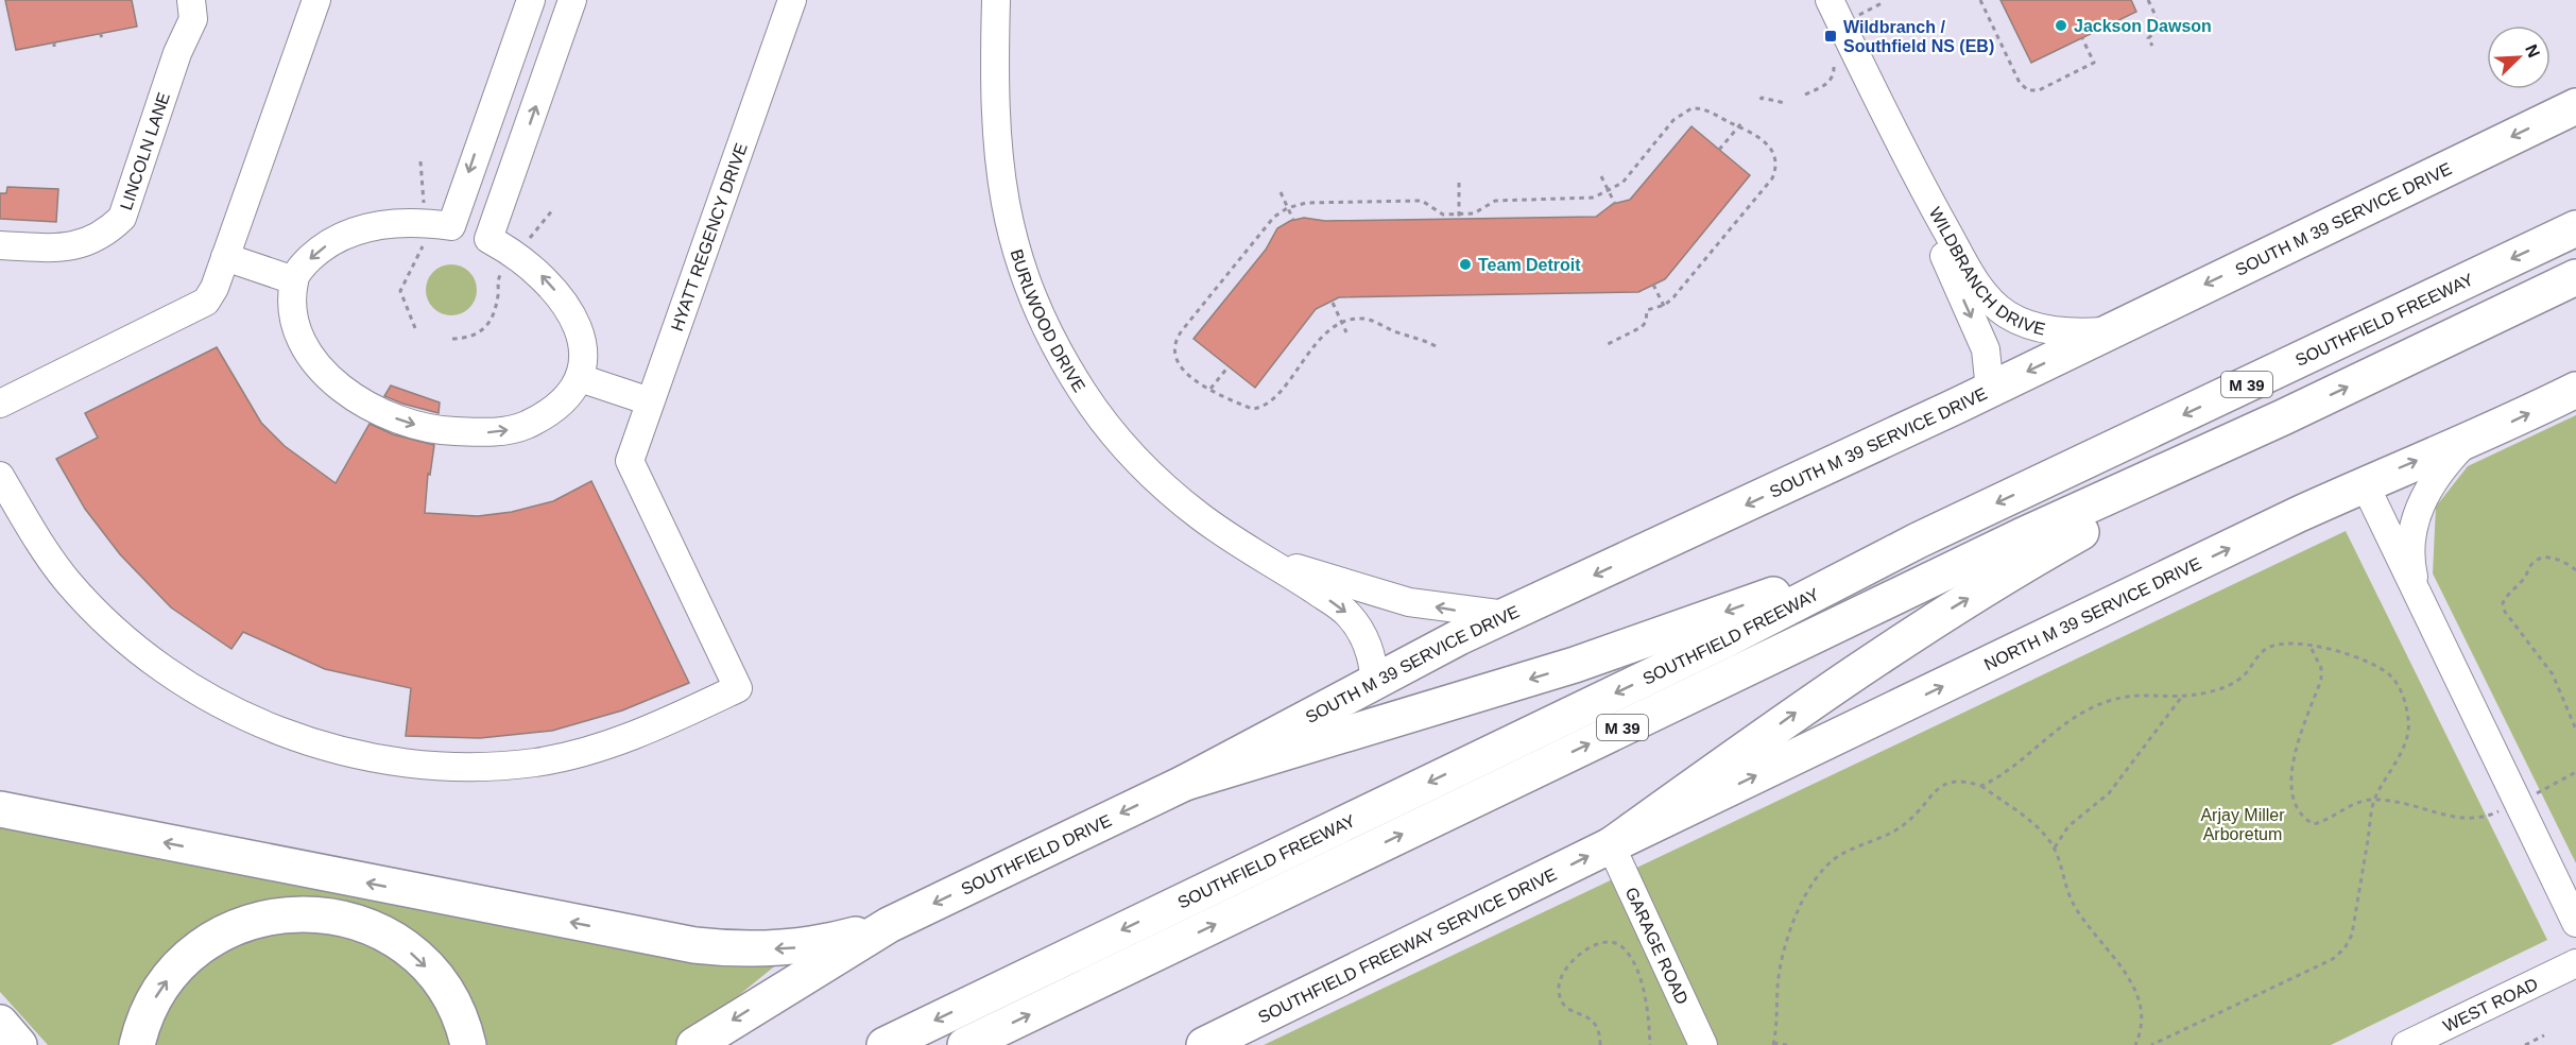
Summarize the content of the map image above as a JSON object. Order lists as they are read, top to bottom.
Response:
{
  "streets": {
    "main road": [
      "SOUTH M 39 SERVICE DRIVE",
      "SOUTHFIELD FREEWAY",
      "M 39",
      "NORTH M 39 SERVICE DRIVE",
      "SOUTHFIELD DRIVE",
      "SOUTHFIELD FREEWAY SERVICE DRIVE"
    ],
    "street": [
      "LINCOLN LANE",
      "HYATT REGENCY DRIVE",
      "WILDBRANCH DRIVE",
      "BURLWOOD DRIVE",
      "GARAGE ROAD",
      "WEST ROAD"
    ]
  },
  "crossings": [
    ["SOUTH M 39 SERVICE DRIVE", "WILDBRANCH DRIVE"],
    ["SOUTH M 39 SERVICE DRIVE", "BURLWOOD DRIVE"],
    ["SOUTH M 39 SERVICE DRIVE", "SOUTHFIELD DRIVE"],
    ["NORTH M 39 SERVICE DRIVE", "SOUTHFIELD FREEWAY SERVICE DRIVE"],
    ["NORTH M 39 SERVICE DRIVE", "GARAGE ROAD"],
    ["SOUTHFIELD FREEWAY SERVICE DRIVE", "GARAGE ROAD"]
  ],
  "one_way": ["WILDBRANCH DRIVE", "SOUTHFIELD DRIVE"],
  "parks": ["Arjay Miller Arboretum"],
  "places": {
    "other": ["Jackson Dawson", "Team Detroit"],
    "transit": ["Wildbranch / Southfield NS (EB)"]
  },
  "north": "top right"
}
